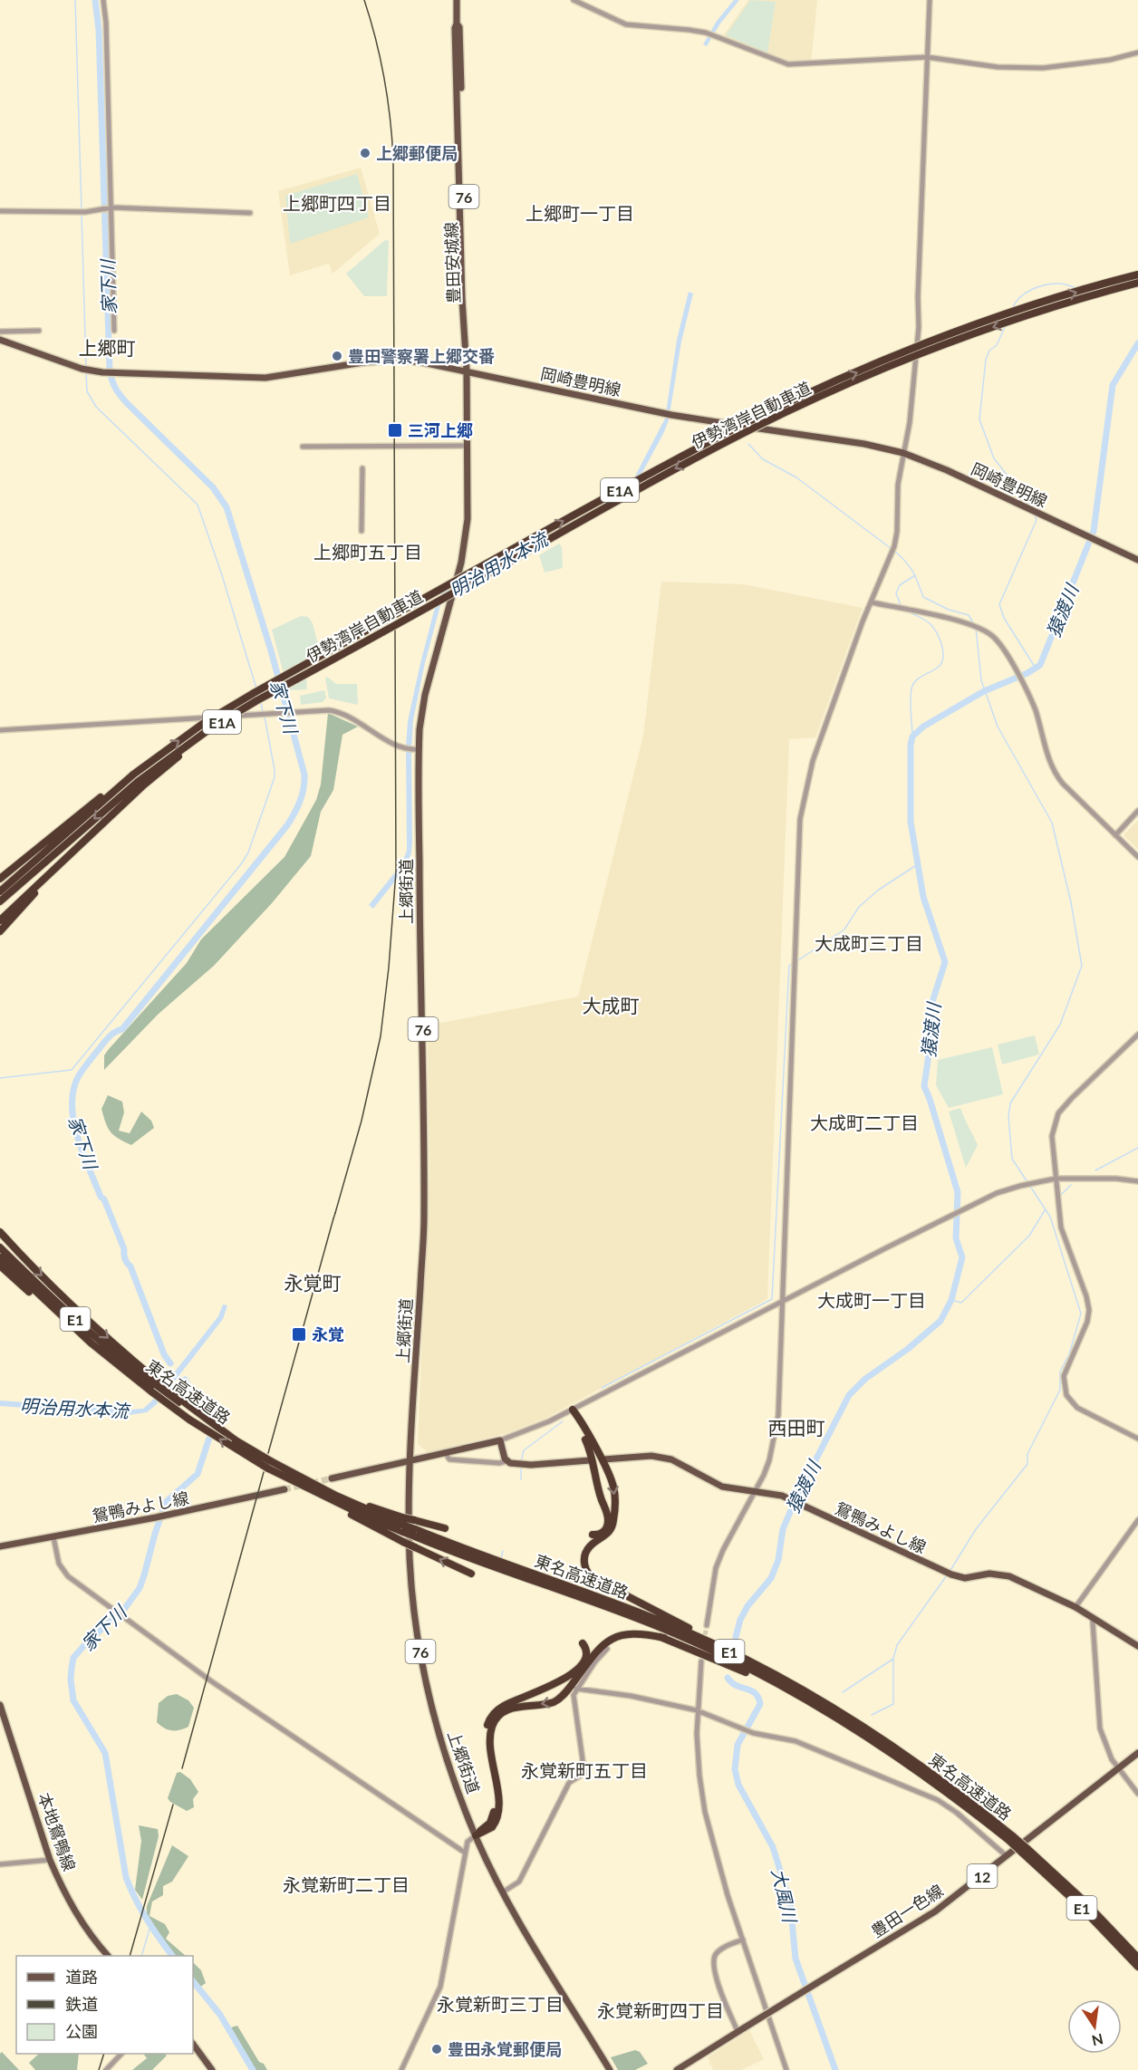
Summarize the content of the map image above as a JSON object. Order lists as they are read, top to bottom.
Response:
{
  "streets": {
    "highway": [
      "伊勢湾岸自動車道",
      "E1A",
      "E1",
      "東名高速道路"
    ],
    "main road": [
      "76",
      "豊田安城線",
      "岡崎豊明線",
      "上郷街道",
      "鴛鴨みよし線",
      "本地鴛鴨線",
      "12",
      "豊田一色線"
    ]
  },
  "crossings": [
    ["豊田安城線", "岡崎豊明線"],
    ["豊田安城線", "上郷街道"]
  ],
  "districts": [
    "上郷町四丁目",
    "上郷町一丁目",
    "上郷町",
    "上郷町五丁目",
    "大成町三丁目",
    "大成町",
    "大成町二丁目",
    "永覚町",
    "大成町一丁目",
    "西田町",
    "永覚新町五丁目",
    "永覚新町二丁目",
    "永覚新町三丁目",
    "永覚新町四丁目"
  ],
  "water": [
    "家下川",
    "明治用水本流",
    "猿渡川",
    "大風川"
  ],
  "places": {
    "other": ["上郷郵便局", "豊田警察署上郷交番", "豊田永覚郵便局"],
    "transit": ["三河上郷", "永覚"]
  },
  "legend": ["道路", "鉄道", "公園"],
  "north": "bottom"
}
